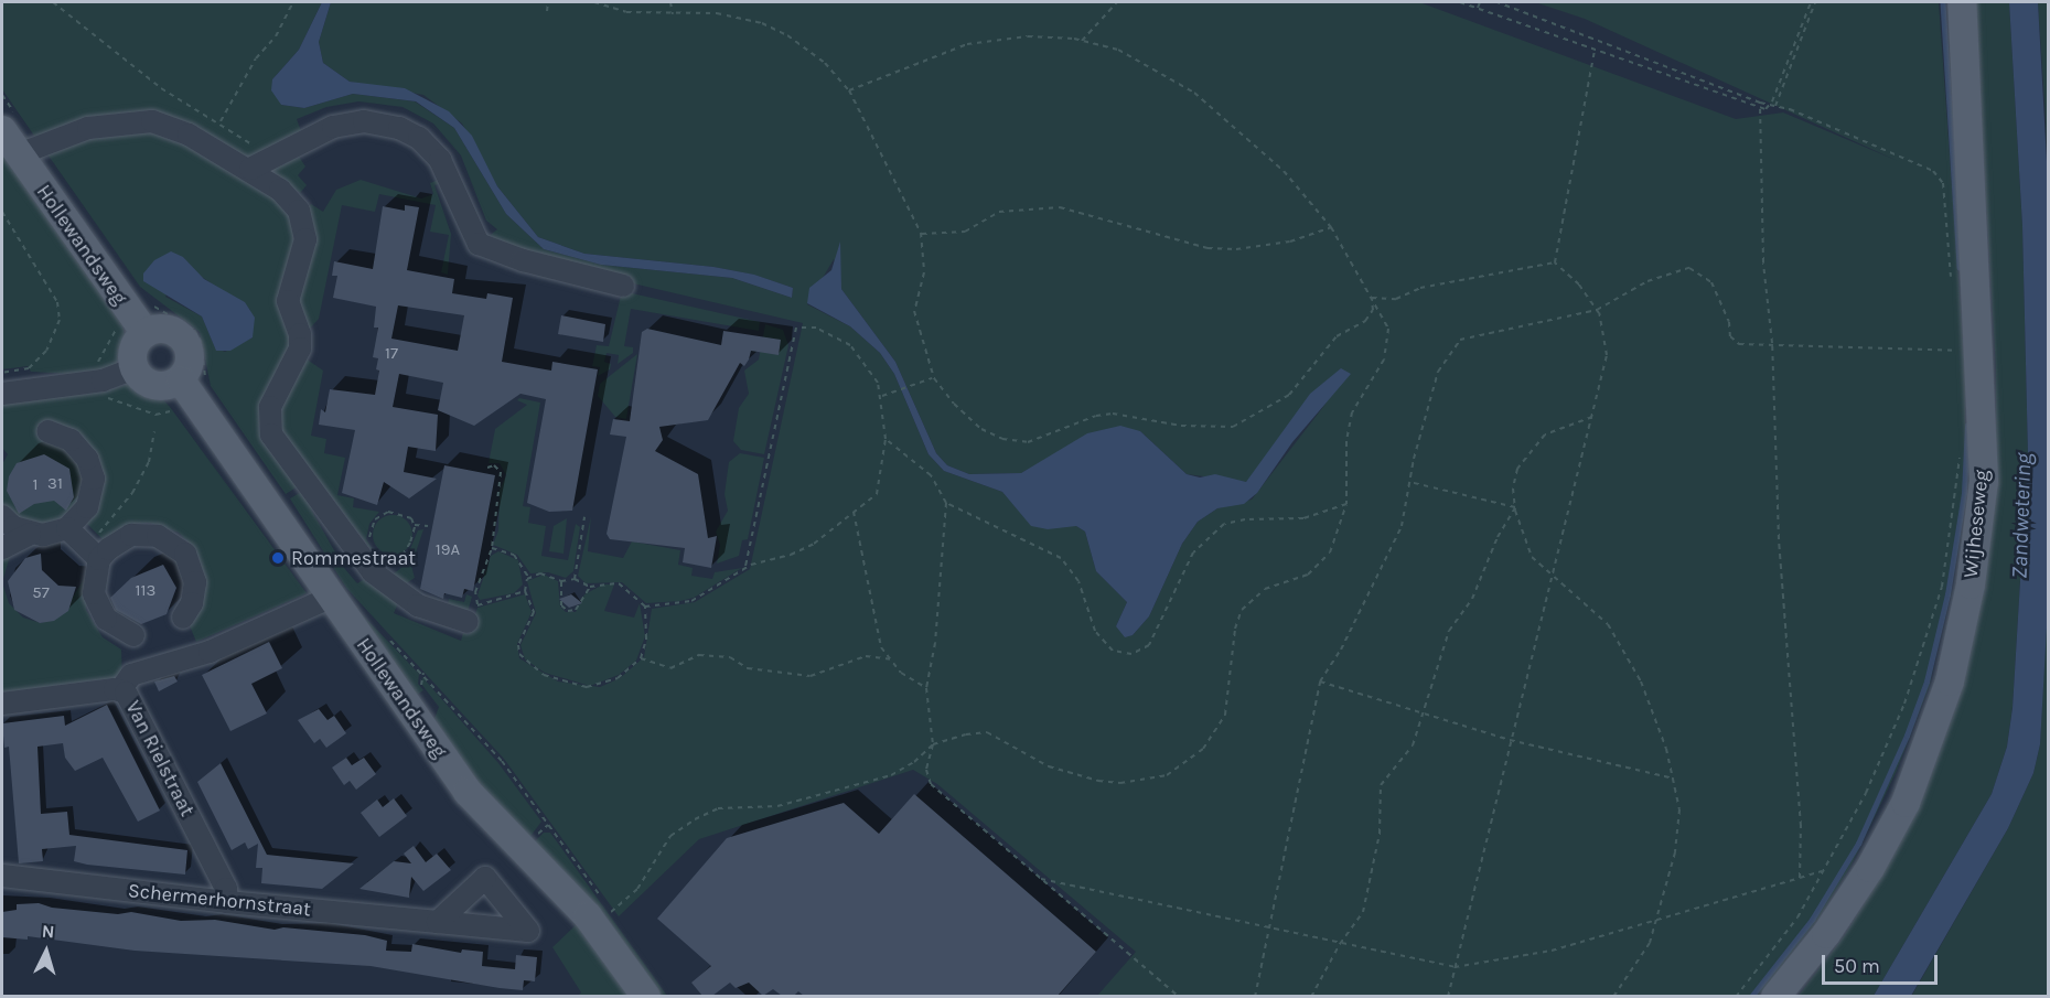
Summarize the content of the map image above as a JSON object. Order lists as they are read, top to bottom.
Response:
{
  "streets": {
    "main road": ["Hollewandsweg", "Wijheseweg"],
    "street": ["Van Rielstraat", "Schermerhornstraat"]
  },
  "crossings": [
    ["Van Rielstraat", "Schermerhornstraat"]
  ],
  "water": ["Zandwetering"],
  "places": ["Rommestraat"],
  "house_numbers": [
    "17",
    "31",
    "1",
    "19A",
    "113",
    "57"
  ],
  "scale_bar": "50 m",
  "north": "top"
}
